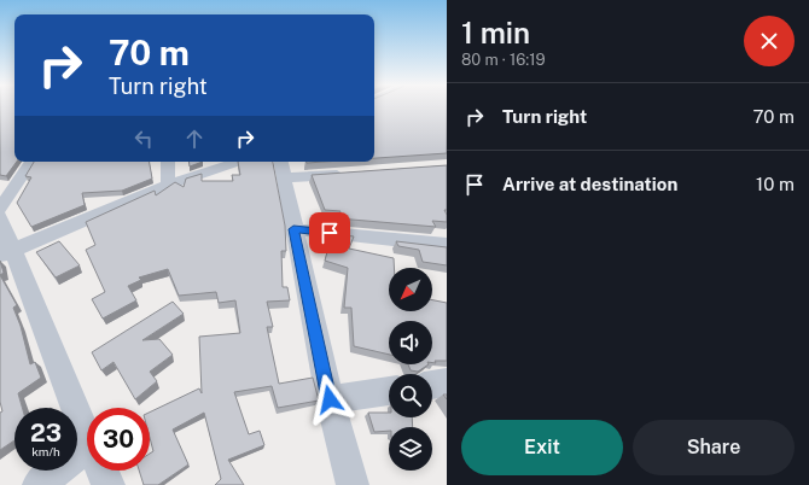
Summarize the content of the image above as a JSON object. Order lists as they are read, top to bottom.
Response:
{
  "north": "bottom left",
  "page": {
    "heading": ["1 min", "80 m · 16:19"],
    "turn": ["70 m", "Turn right"],
    "list": [
      {
        "name": "Turn right",
        "value": "70 m"
      },
      {
        "name": "Arrive at destination",
        "value": "10 m"
      }
    ],
    "speed": "23 km/h",
    "limit": "30",
    "buttons": ["Exit", "Share"]
  }
}
